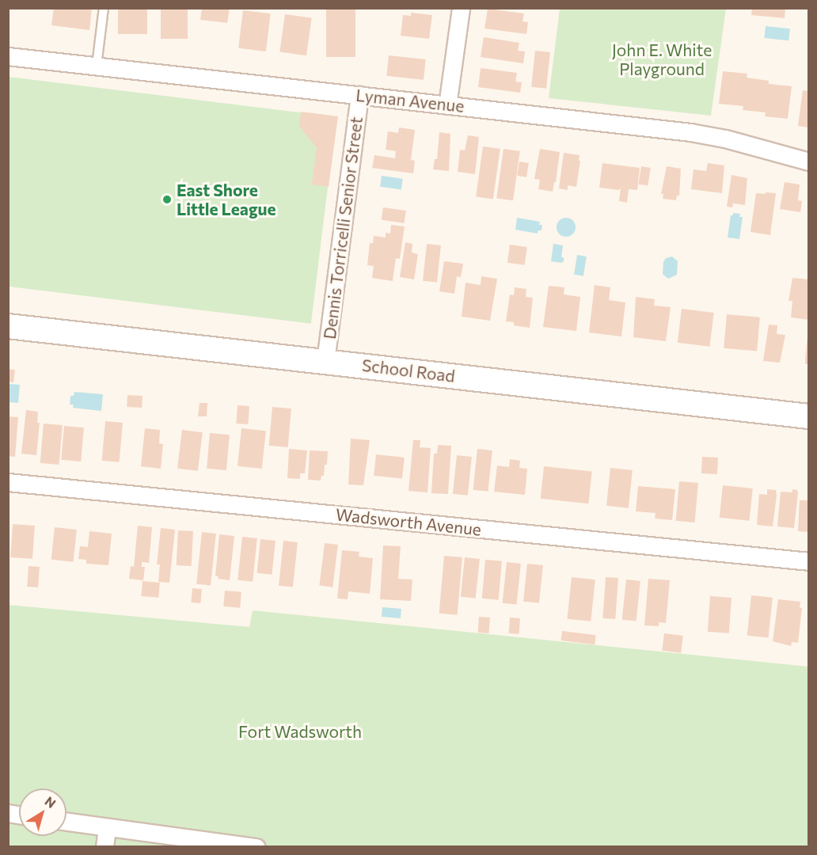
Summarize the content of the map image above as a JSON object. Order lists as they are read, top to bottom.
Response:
{
  "streets": {
    "main road": ["School Road"],
    "street": ["Lyman Avenue", "Dennis Torricelli Senior Street", "Wadsworth Avenue"]
  },
  "crossings": [
    ["Lyman Avenue", "Dennis Torricelli Senior Street"],
    ["Dennis Torricelli Senior Street", "School Road"]
  ],
  "parks": ["John E. White Playground", "Fort Wadsworth"],
  "places": ["East Shore Little League"],
  "north": "top right"
}
